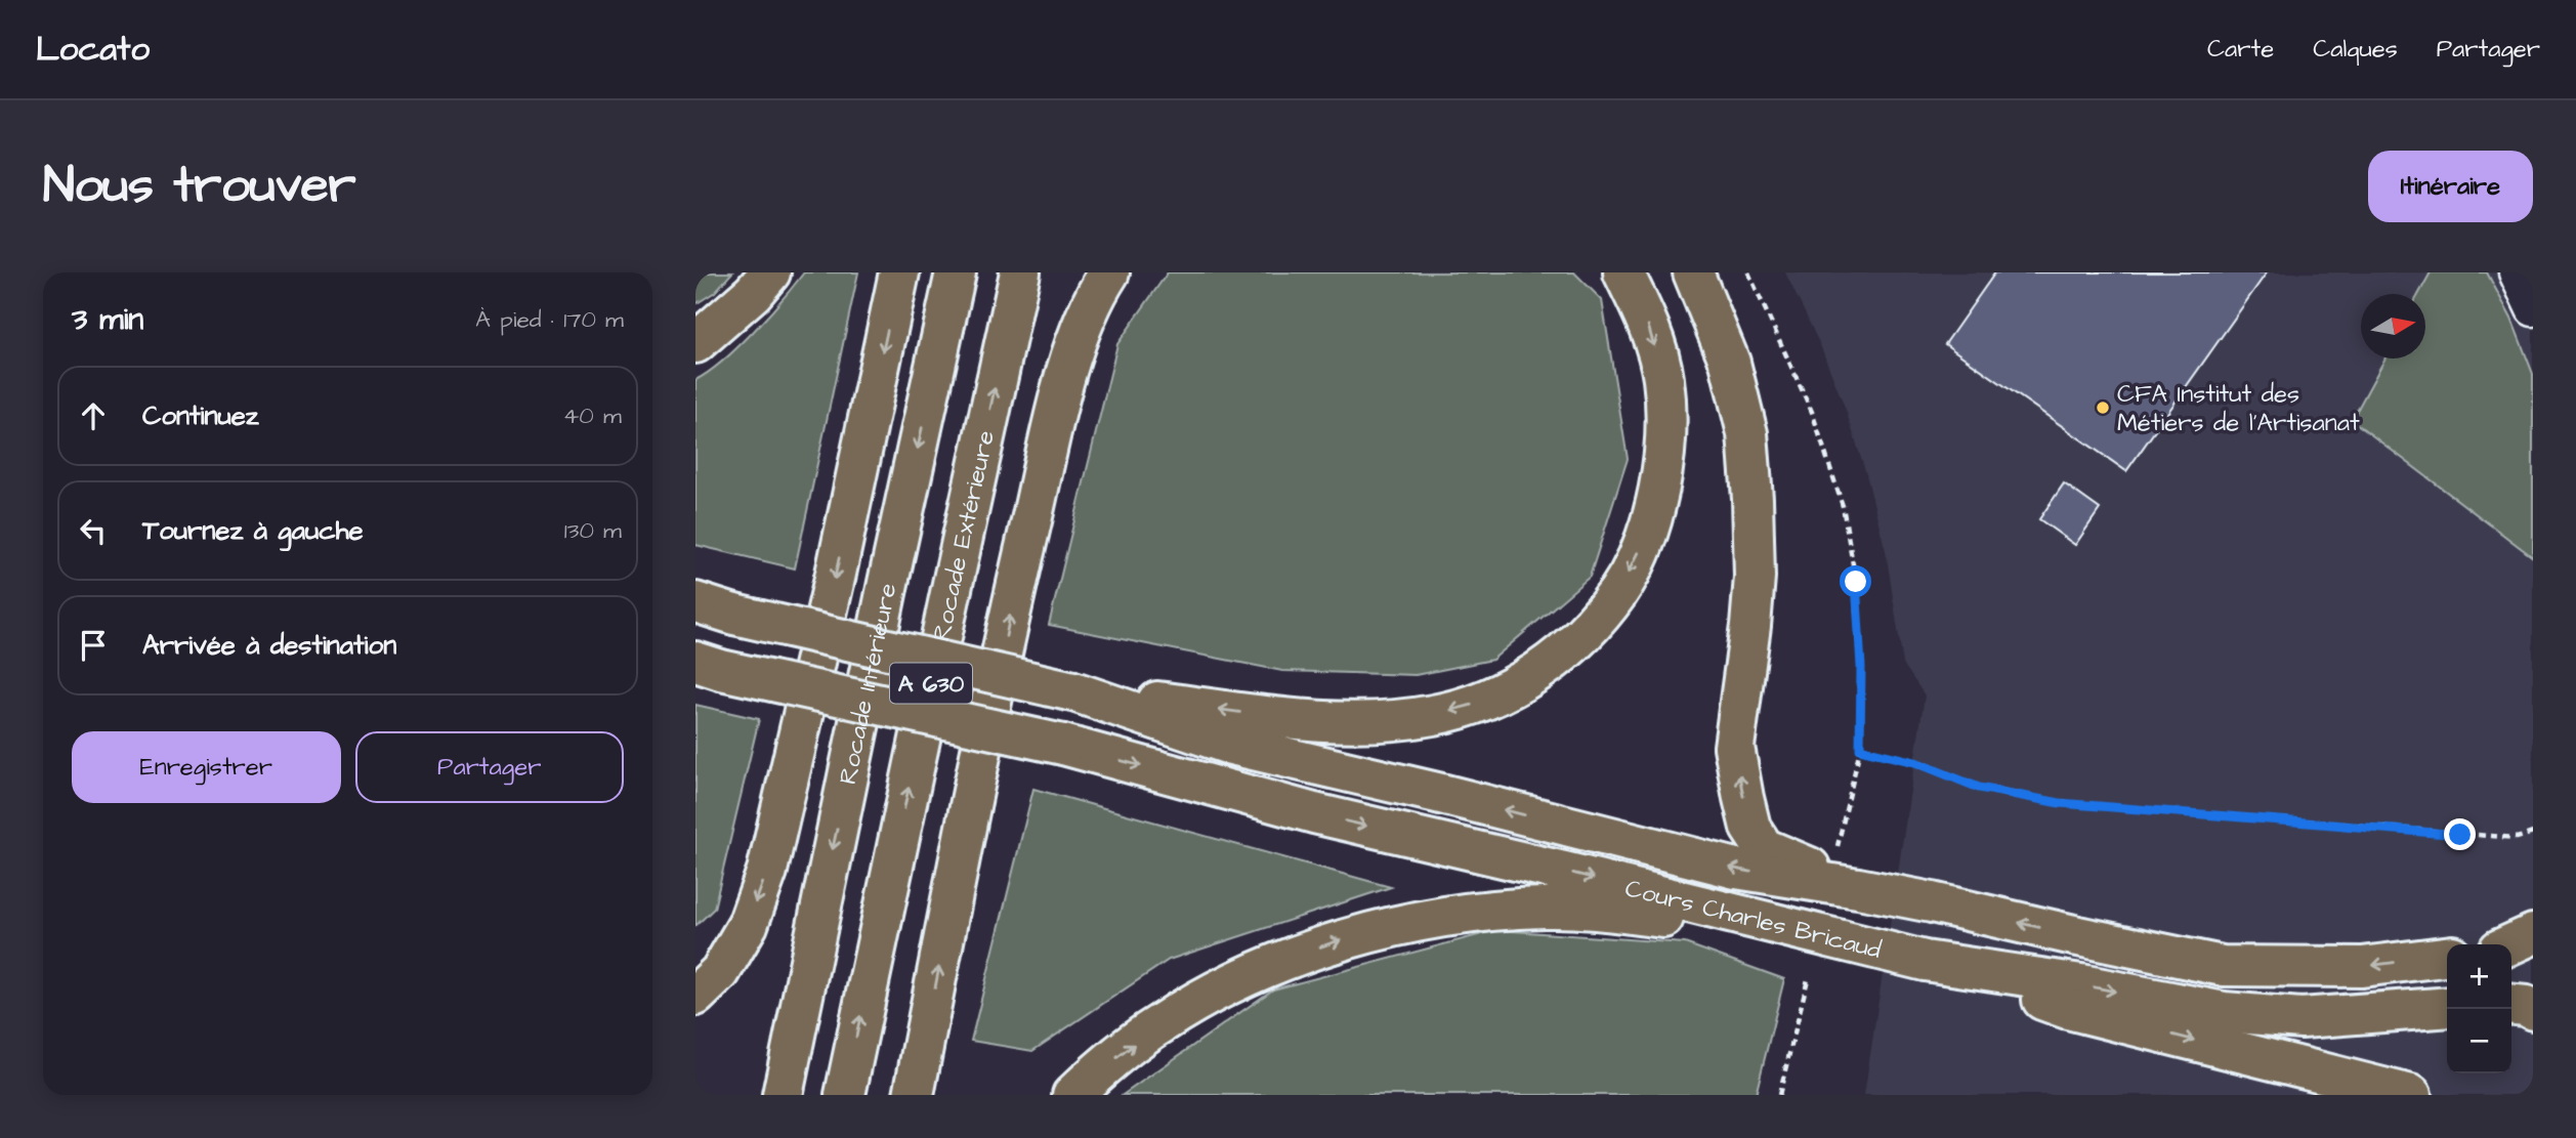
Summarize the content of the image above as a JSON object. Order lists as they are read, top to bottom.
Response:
{
  "streets": {
    "highway": [
      "Rocade Extérieure",
      "Rocade Intérieure",
      "A 630",
      "Cours Charles Bricaud"
    ]
  },
  "places": ["CFA Institut des Métiers de l'Artisanat"],
  "north": "right",
  "page": {
    "header": "Locato",
    "nav": ["Carte", "Calques", "Partager"],
    "buttons": [
      "Itinéraire",
      ["Enregistrer", "Partager"]
    ],
    "title": "Nous trouver",
    "heading": ["3 min", "À pied · 170 m"],
    "list": [
      ["Continuez", "40 m"],
      ["Tournez à gauche", "130 m"],
      "Arrivée à destination"
    ],
    "map_buttons": ["+", "−"]
  }
}
